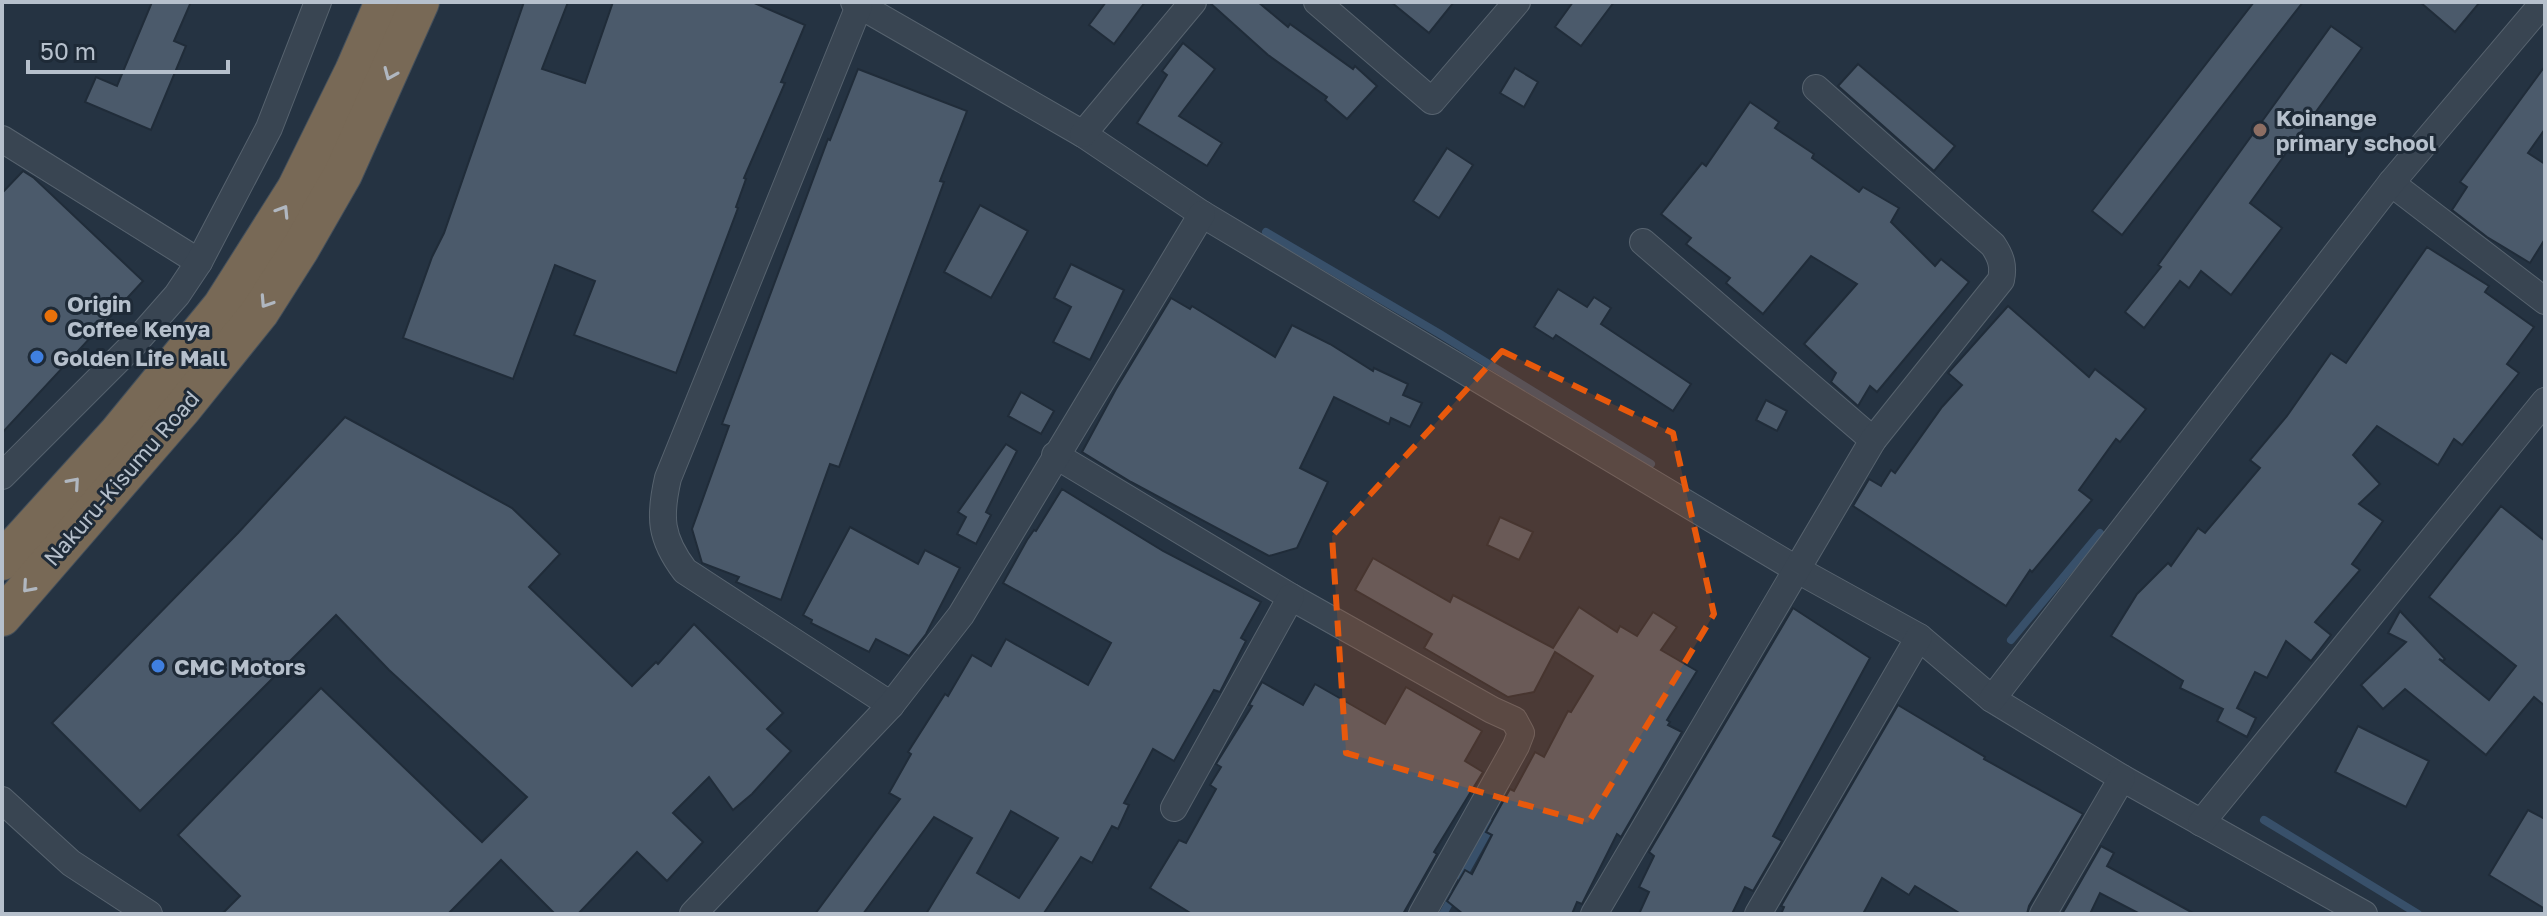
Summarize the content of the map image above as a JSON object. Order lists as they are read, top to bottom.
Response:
{
  "streets": {
    "highway": ["Nakuru-Kisumu Road"]
  },
  "places": [
    "Koinange primary school",
    "Origin Coffee Kenya",
    "Golden Life Mall",
    "CMC Motors"
  ],
  "scale_bar": "50 m"
}
